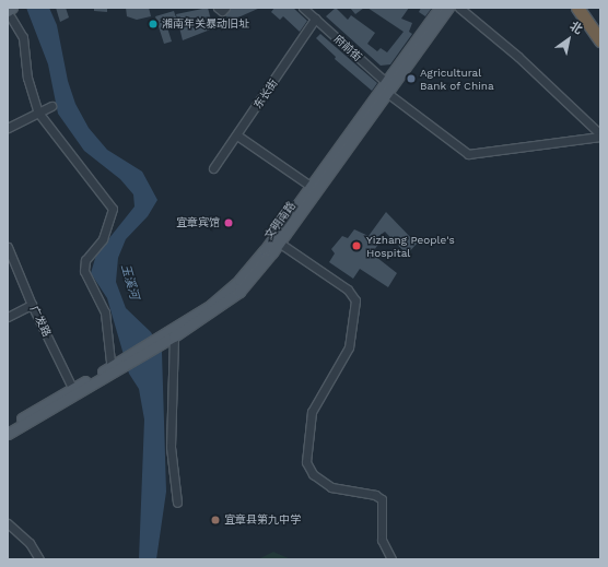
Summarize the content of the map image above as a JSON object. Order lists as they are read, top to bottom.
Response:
{
  "streets": {
    "main road": ["文明南路"],
    "street": ["府前街", "东长街", "广发路"]
  },
  "crossings": [
    ["府前街", "东长街"],
    ["府前街", "文明南路"]
  ],
  "water": ["玉溪河"],
  "places": [
    "湘南年关暴动旧址",
    "Agricultural Bank of China",
    "宜章宾馆",
    "Yizhang People's Hospital",
    "宜章县第九中学"
  ],
  "north": "top right"
}
